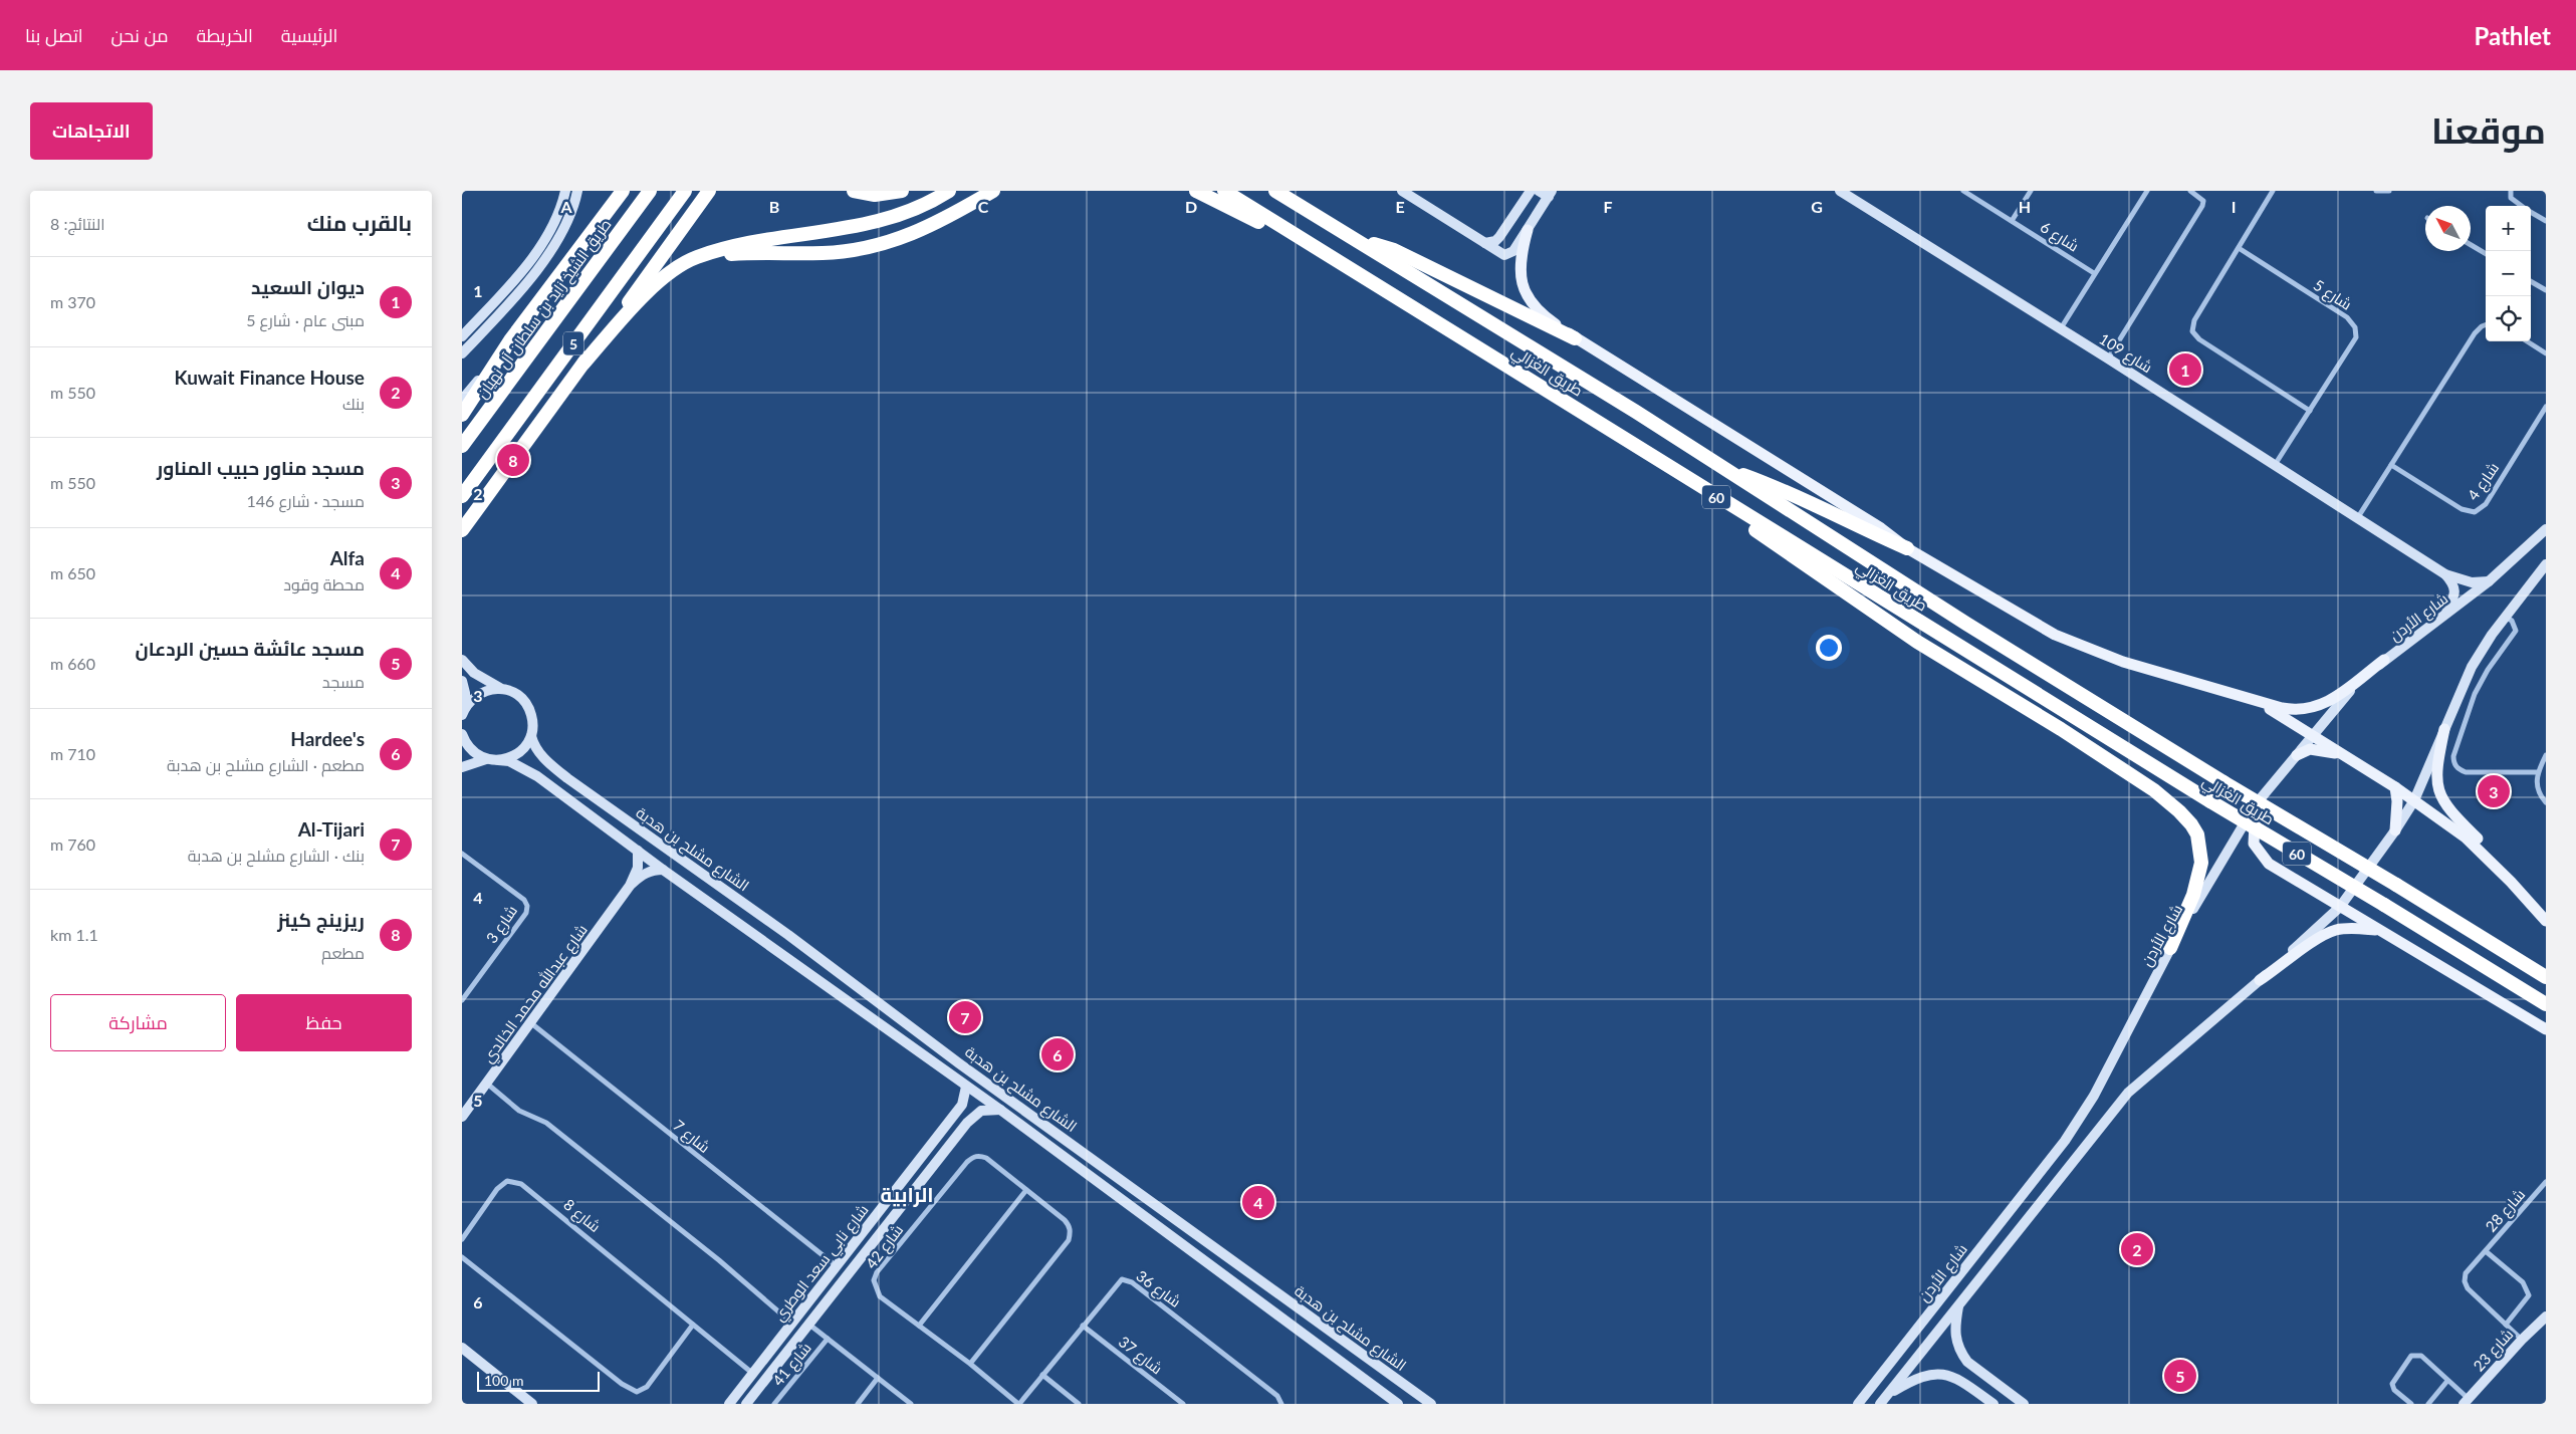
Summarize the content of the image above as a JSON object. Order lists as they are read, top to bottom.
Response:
{
  "streets": {
    "highway": [
      "طريق الشيخ زايد بن سلطان آل نهيان",
      "5",
      "طريق الغزالي",
      "60"
    ],
    "street": [
      "شارع 6",
      "شارع 5",
      "شارع 109",
      "شارع 4",
      "شارع الأردن",
      "الشارع مشلح بن هدبة",
      "شارع 3",
      "شارع عبدالله محمد الخالدي",
      "شارع 7",
      "شارع 28",
      "شارع 8",
      "شارع 42",
      "شارع نابي سعد الوطري",
      "شارع 36",
      "شارع 23",
      "شارع 37",
      "شارع 41"
    ]
  },
  "crossings": [
    ["شارع 5", "شارع 109"],
    ["شارع 109", "شارع الأردن"],
    ["الشارع مشلح بن هدبة", "شارع عبدالله محمد الخالدي"],
    ["الشارع مشلح بن هدبة", "شارع نابي سعد الوطري"],
    ["شارع عبدالله محمد الخالدي", "شارع 7"],
    ["شارع 7", "شارع نابي سعد الوطري"],
    ["شارع 28", "شارع 23"],
    ["شارع 8", "شارع نابي سعد الوطري"],
    ["شارع 42", "شارع 36"],
    ["شارع نابي سعد الوطري", "شارع 41"],
    ["شارع 36", "شارع 37"]
  ],
  "districts": ["الرابية"],
  "scale_bar": "100 m",
  "north": "top left",
  "page": {
    "header": "Pathlet",
    "nav": [
      "الرئيسية",
      "الخريطة",
      "من نحن",
      "اتصل بنا"
    ],
    "title": "موقعنا",
    "buttons": [
      "الاتجاهات",
      ["حفظ", "مشاركة"]
    ],
    "heading": ["بالقرب منك", "النتائج: 8"],
    "map_buttons": ["+", "−"],
    "list": [
      {
        "mark": "1",
        "name": "ديوان السعيد",
        "note": "مبنى عام · شارع 5",
        "value": "370 m"
      },
      {
        "mark": "2",
        "name": "Kuwait Finance House",
        "note": "بنك",
        "value": "550 m"
      },
      {
        "mark": "3",
        "name": "مسجد مناور حبيب المناور",
        "note": "مسجد · شارع 146",
        "value": "550 m"
      },
      {
        "mark": "4",
        "name": "Alfa",
        "note": "محطة وقود",
        "value": "650 m"
      },
      {
        "mark": "5",
        "name": "مسجد عائشة حسين الردعان",
        "note": "مسجد",
        "value": "660 m"
      },
      {
        "mark": "6",
        "name": "Hardee's",
        "note": "مطعم · الشارع مشلح بن هدبة",
        "value": "710 m"
      },
      {
        "mark": "7",
        "name": "Al-Tijari",
        "note": "بنك · الشارع مشلح بن هدبة",
        "value": "760 m"
      },
      {
        "mark": "8",
        "name": "ريزينج كينز",
        "note": "مطعم",
        "value": "1.1 km"
      }
    ],
    "pins": [
      "1",
      "8",
      "3",
      "7",
      "6",
      "4",
      "2",
      "5"
    ],
    "scale": "100 m"
  },
  "grid": {
    "columns": [
      "A",
      "B",
      "C",
      "D",
      "E",
      "F",
      "G",
      "H",
      "I"
    ],
    "rows": [
      "1",
      "2",
      "3",
      "4",
      "5",
      "6"
    ]
  }
}
